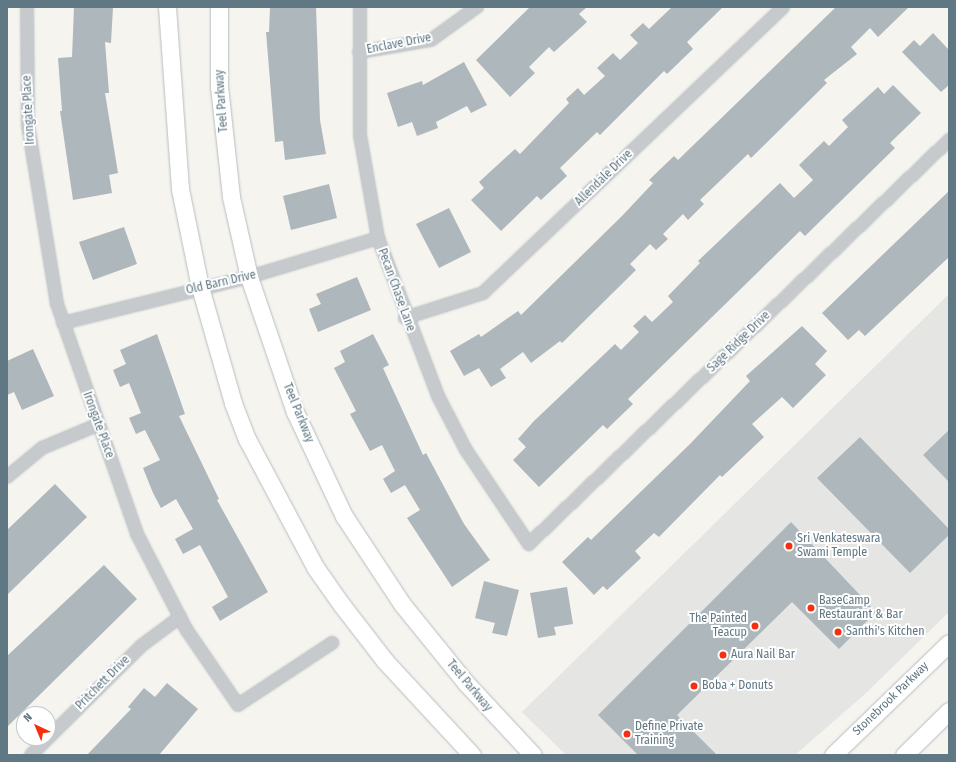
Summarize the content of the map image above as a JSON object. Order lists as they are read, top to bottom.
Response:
{
  "streets": {
    "main road": ["Teel Parkway", "Stonebrook Parkway"],
    "street": [
      "Enclave Drive",
      "Irongate Place",
      "Allendale Drive",
      "Old Barn Drive",
      "Pecan Chase Lane",
      "Sage Ridge Drive",
      "Pritchett Drive"
    ]
  },
  "crossings": [
    ["Enclave Drive", "Pecan Chase Lane"],
    ["Teel Parkway", "Old Barn Drive"],
    ["Irongate Place", "Old Barn Drive"],
    ["Irongate Place", "Pritchett Drive"],
    ["Allendale Drive", "Pecan Chase Lane"],
    ["Old Barn Drive", "Pecan Chase Lane"],
    ["Pecan Chase Lane", "Sage Ridge Drive"]
  ],
  "places": [
    "Sri Venkateswara Swami Temple",
    "BaseCamp Restaurant & Bar",
    "The Painted Teacup",
    "Santhi's Kitchen",
    "Aura Nail Bar",
    "Boba + Donuts",
    "Define Private Training"
  ],
  "north": "top left"
}
